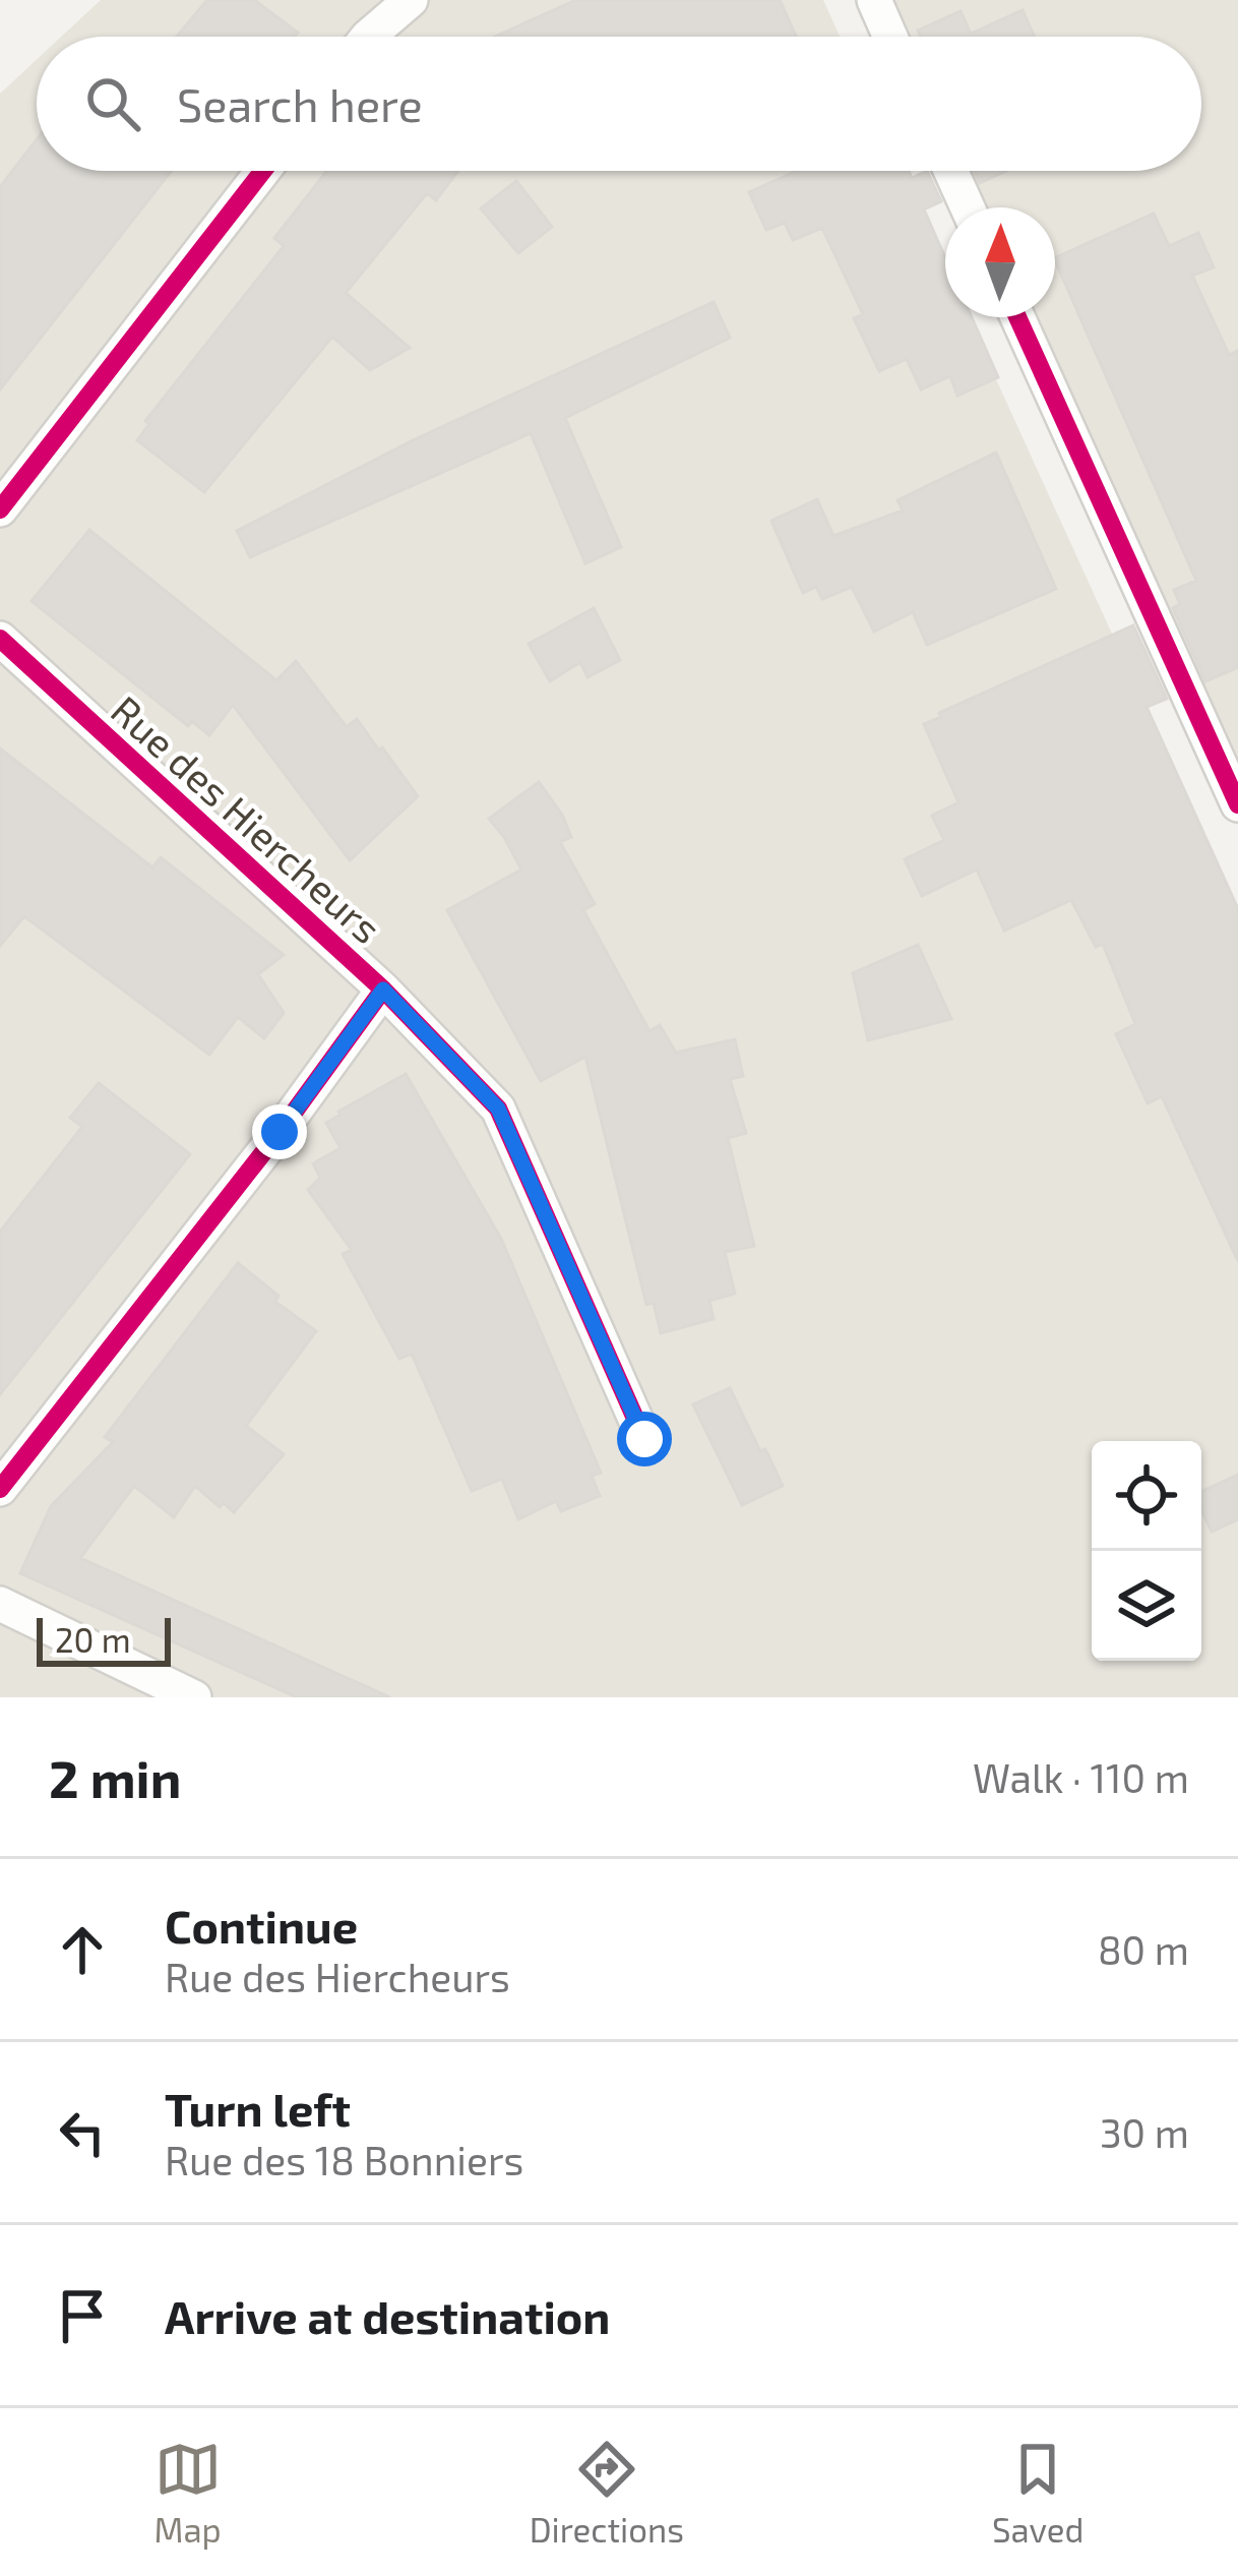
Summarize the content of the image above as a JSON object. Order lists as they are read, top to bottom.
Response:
{
  "streets": {
    "street": ["Rue des Hiercheurs"]
  },
  "scale_bar": "20 m",
  "north": "top",
  "page": {
    "search": "Search here",
    "scale": "20 m",
    "heading": ["2 min", "Walk · 110 m"],
    "list": [
      ["Continue", "Rue des Hiercheurs", "80 m"],
      ["Turn left", "Rue des 18 Bonniers", "30 m"],
      "Arrive at destination"
    ],
    "nav": ["Map", "Directions", "Saved"]
  }
}
